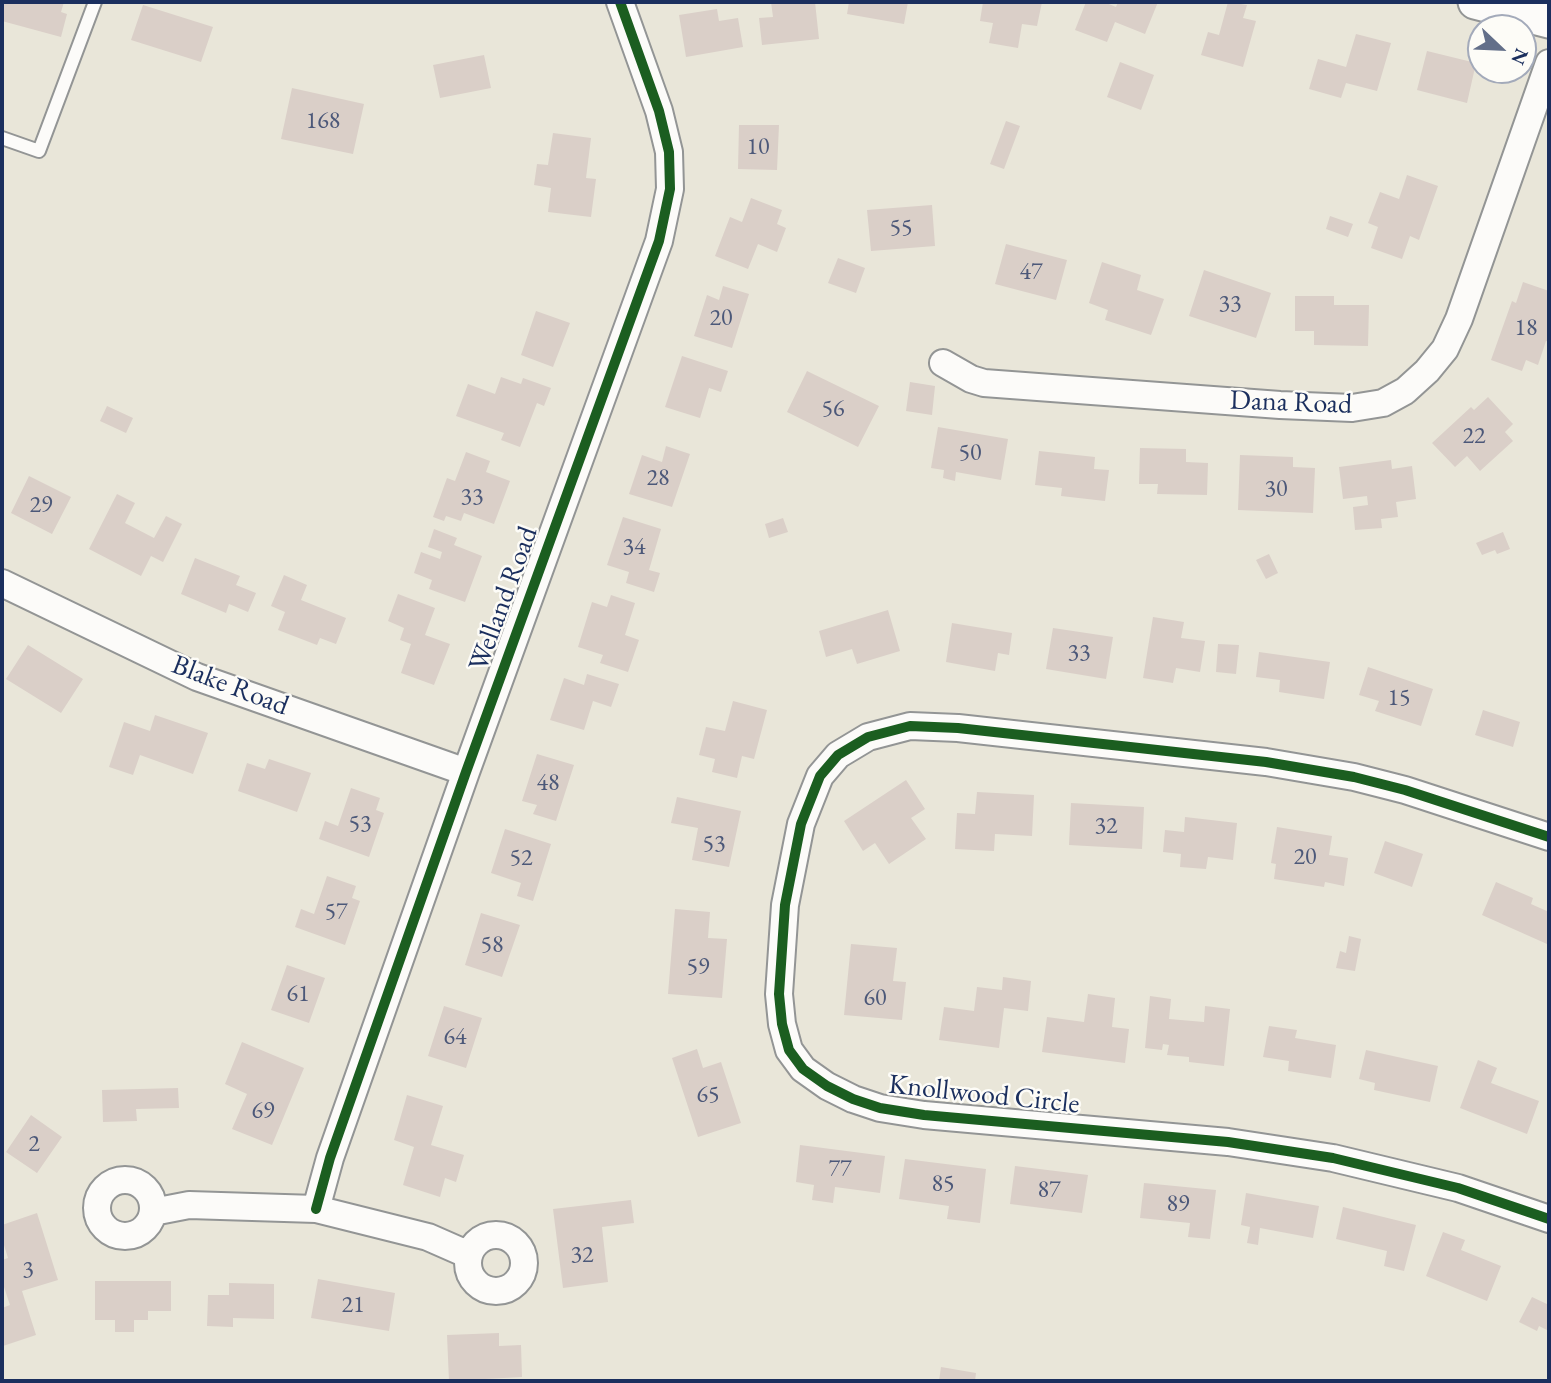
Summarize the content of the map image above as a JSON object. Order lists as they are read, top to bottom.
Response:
{
  "streets": {
    "street": [
      "Dana Road",
      "Welland Road",
      "Blake Road",
      "Knollwood Circle"
    ]
  },
  "crossings": [
    ["Welland Road", "Blake Road"]
  ],
  "house_numbers": [
    "168",
    "10",
    "55",
    "47",
    "33",
    "20",
    "18",
    "56",
    "22",
    "50",
    "28",
    "30",
    "33",
    "29",
    "34",
    "33",
    "15",
    "48",
    "53",
    "32",
    "53",
    "20",
    "52",
    "57",
    "58",
    "59",
    "61",
    "60",
    "64",
    "65",
    "69",
    "2",
    "77",
    "85",
    "87",
    "89",
    "32",
    "3",
    "21"
  ],
  "north": "bottom right"
}
